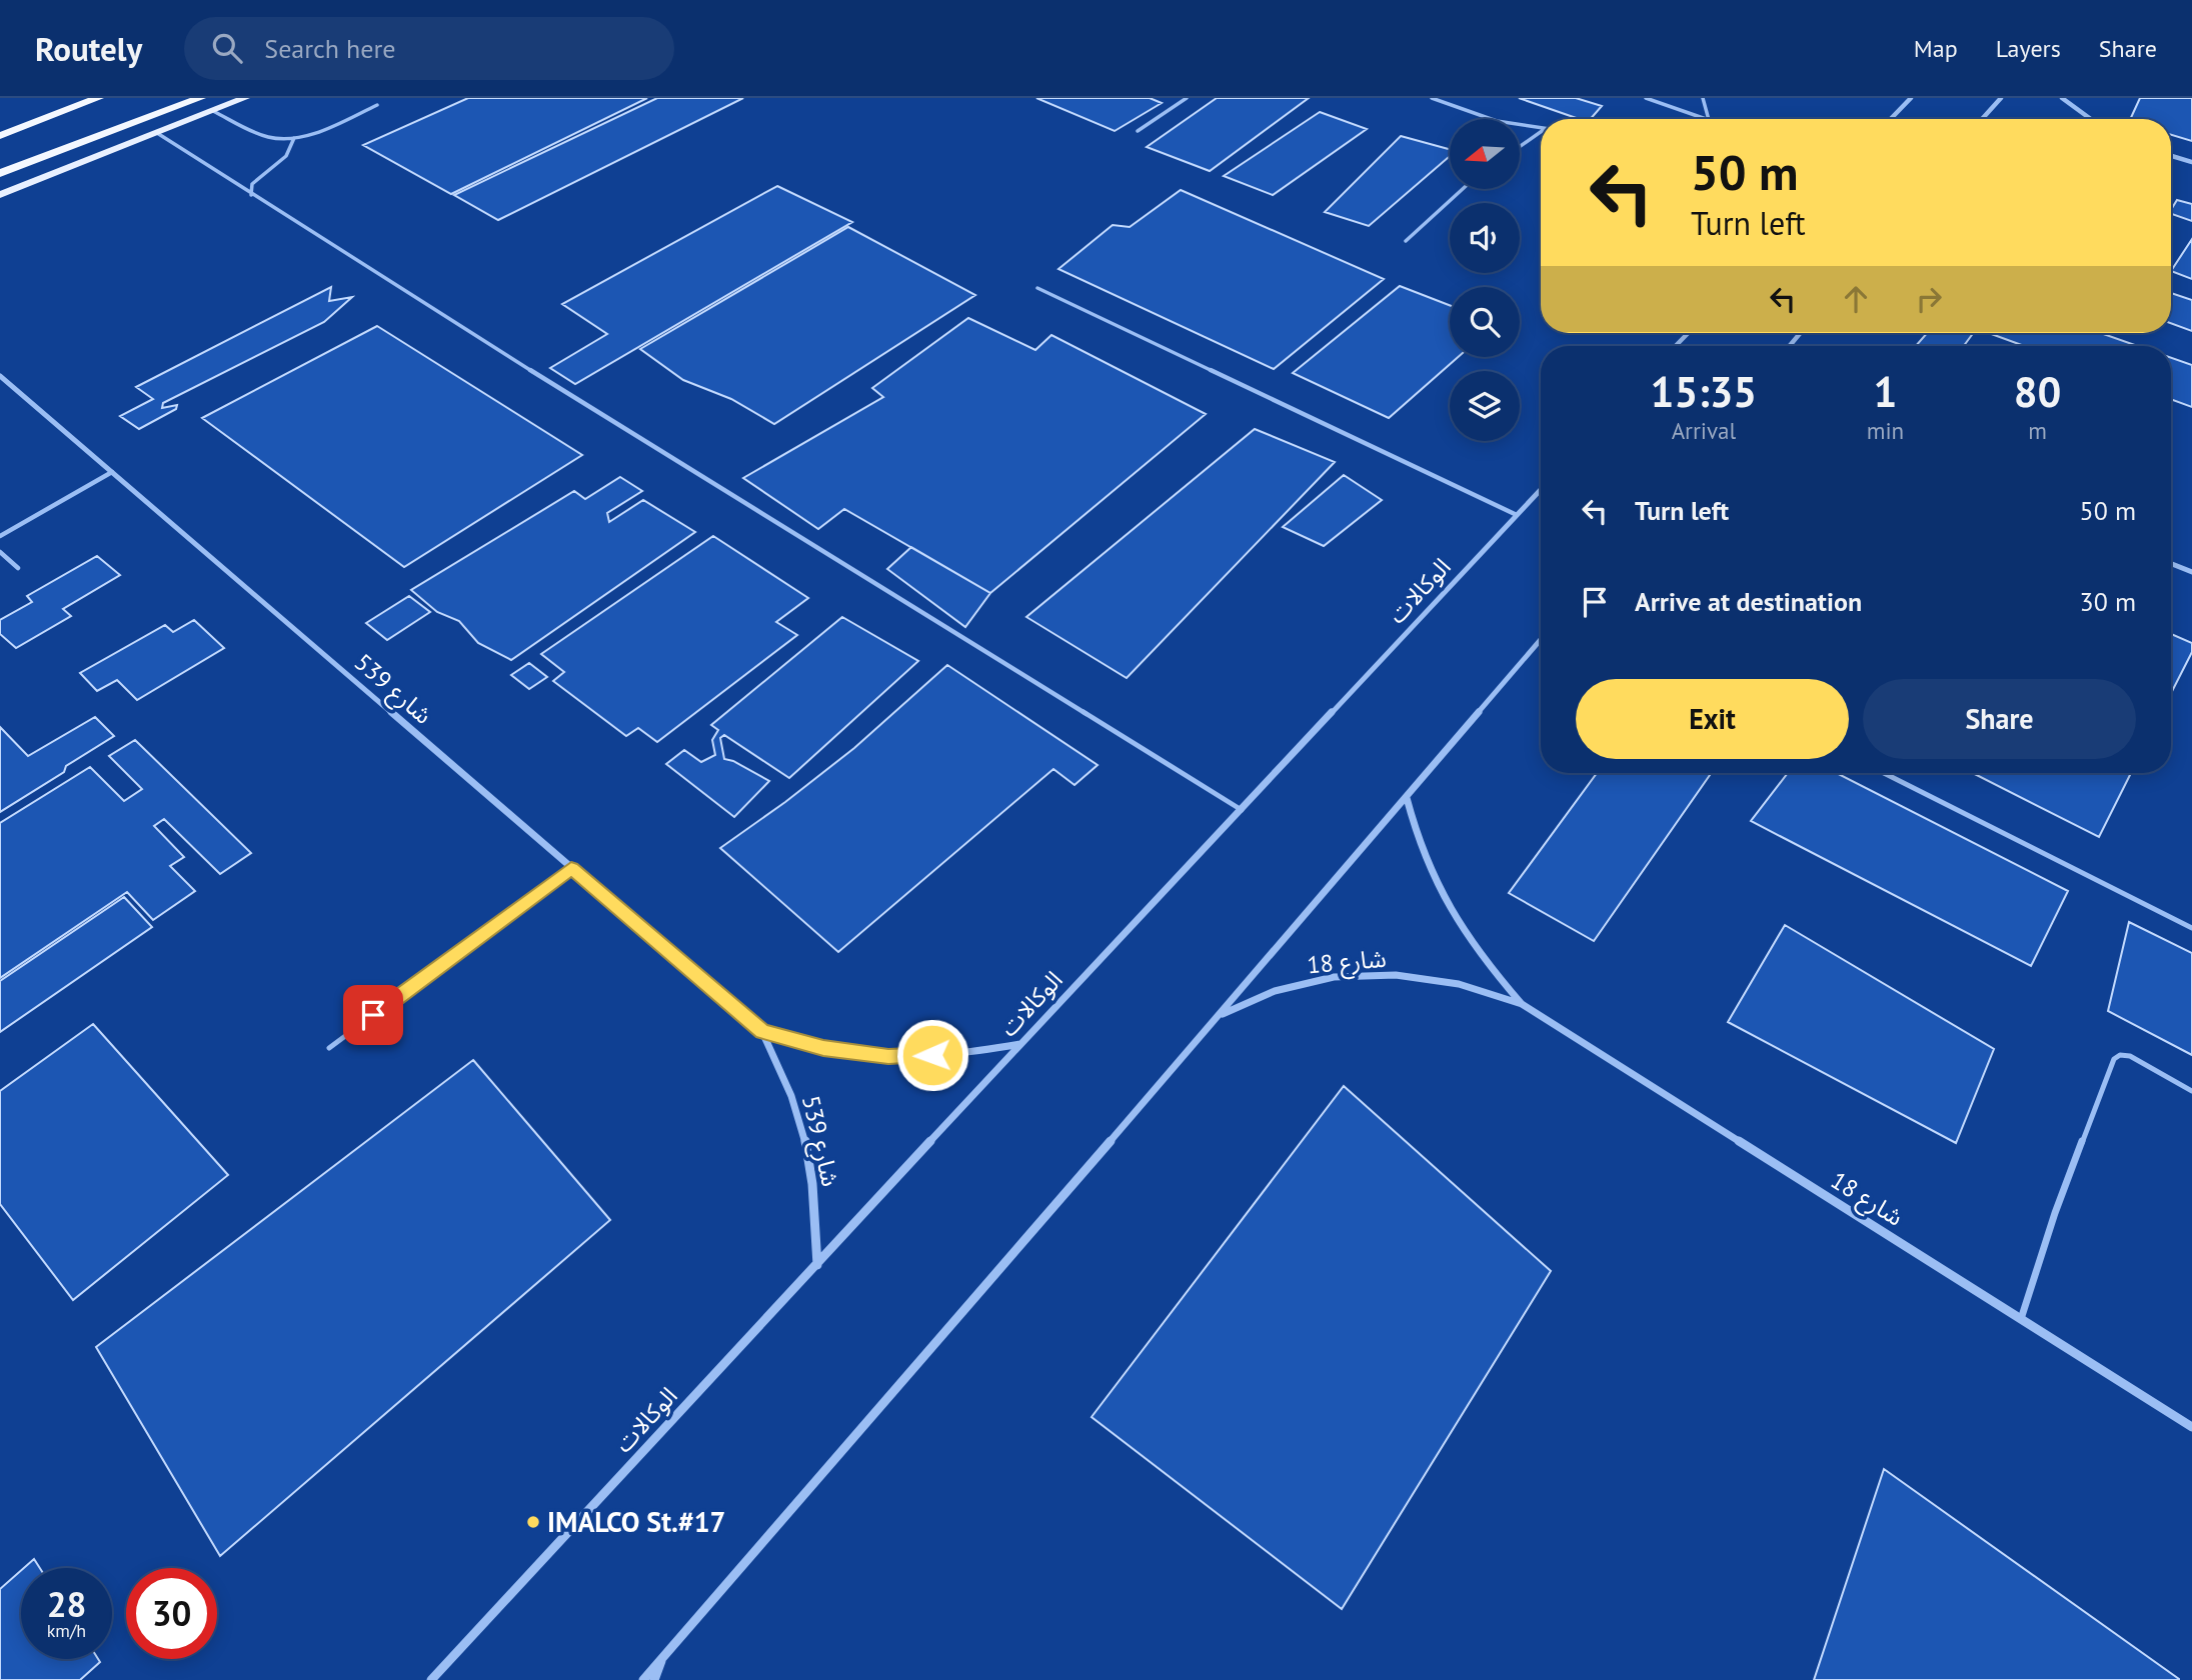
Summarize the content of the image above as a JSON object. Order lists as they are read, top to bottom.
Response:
{
  "streets": {
    "street": ["الوكالات", "شارع 539", "شارع 18"]
  },
  "crossings": [
    ["الوكالات", "شارع 539"]
  ],
  "places": ["IMALCO St.#17"],
  "north": "left",
  "page": {
    "header": "Routely",
    "search": "Search here",
    "nav": ["Map", "Layers", "Share"],
    "turn": ["50 m", "Turn left"],
    "eta": [
      "15:35",
      "Arrival",
      "1",
      "min",
      "80",
      "m"
    ],
    "list": [
      {
        "name": "Turn left",
        "value": "50 m"
      },
      {
        "name": "Arrive at destination",
        "value": "30 m"
      }
    ],
    "buttons": ["Exit", "Share"],
    "speed": "28 km/h",
    "limit": "30"
  }
}
